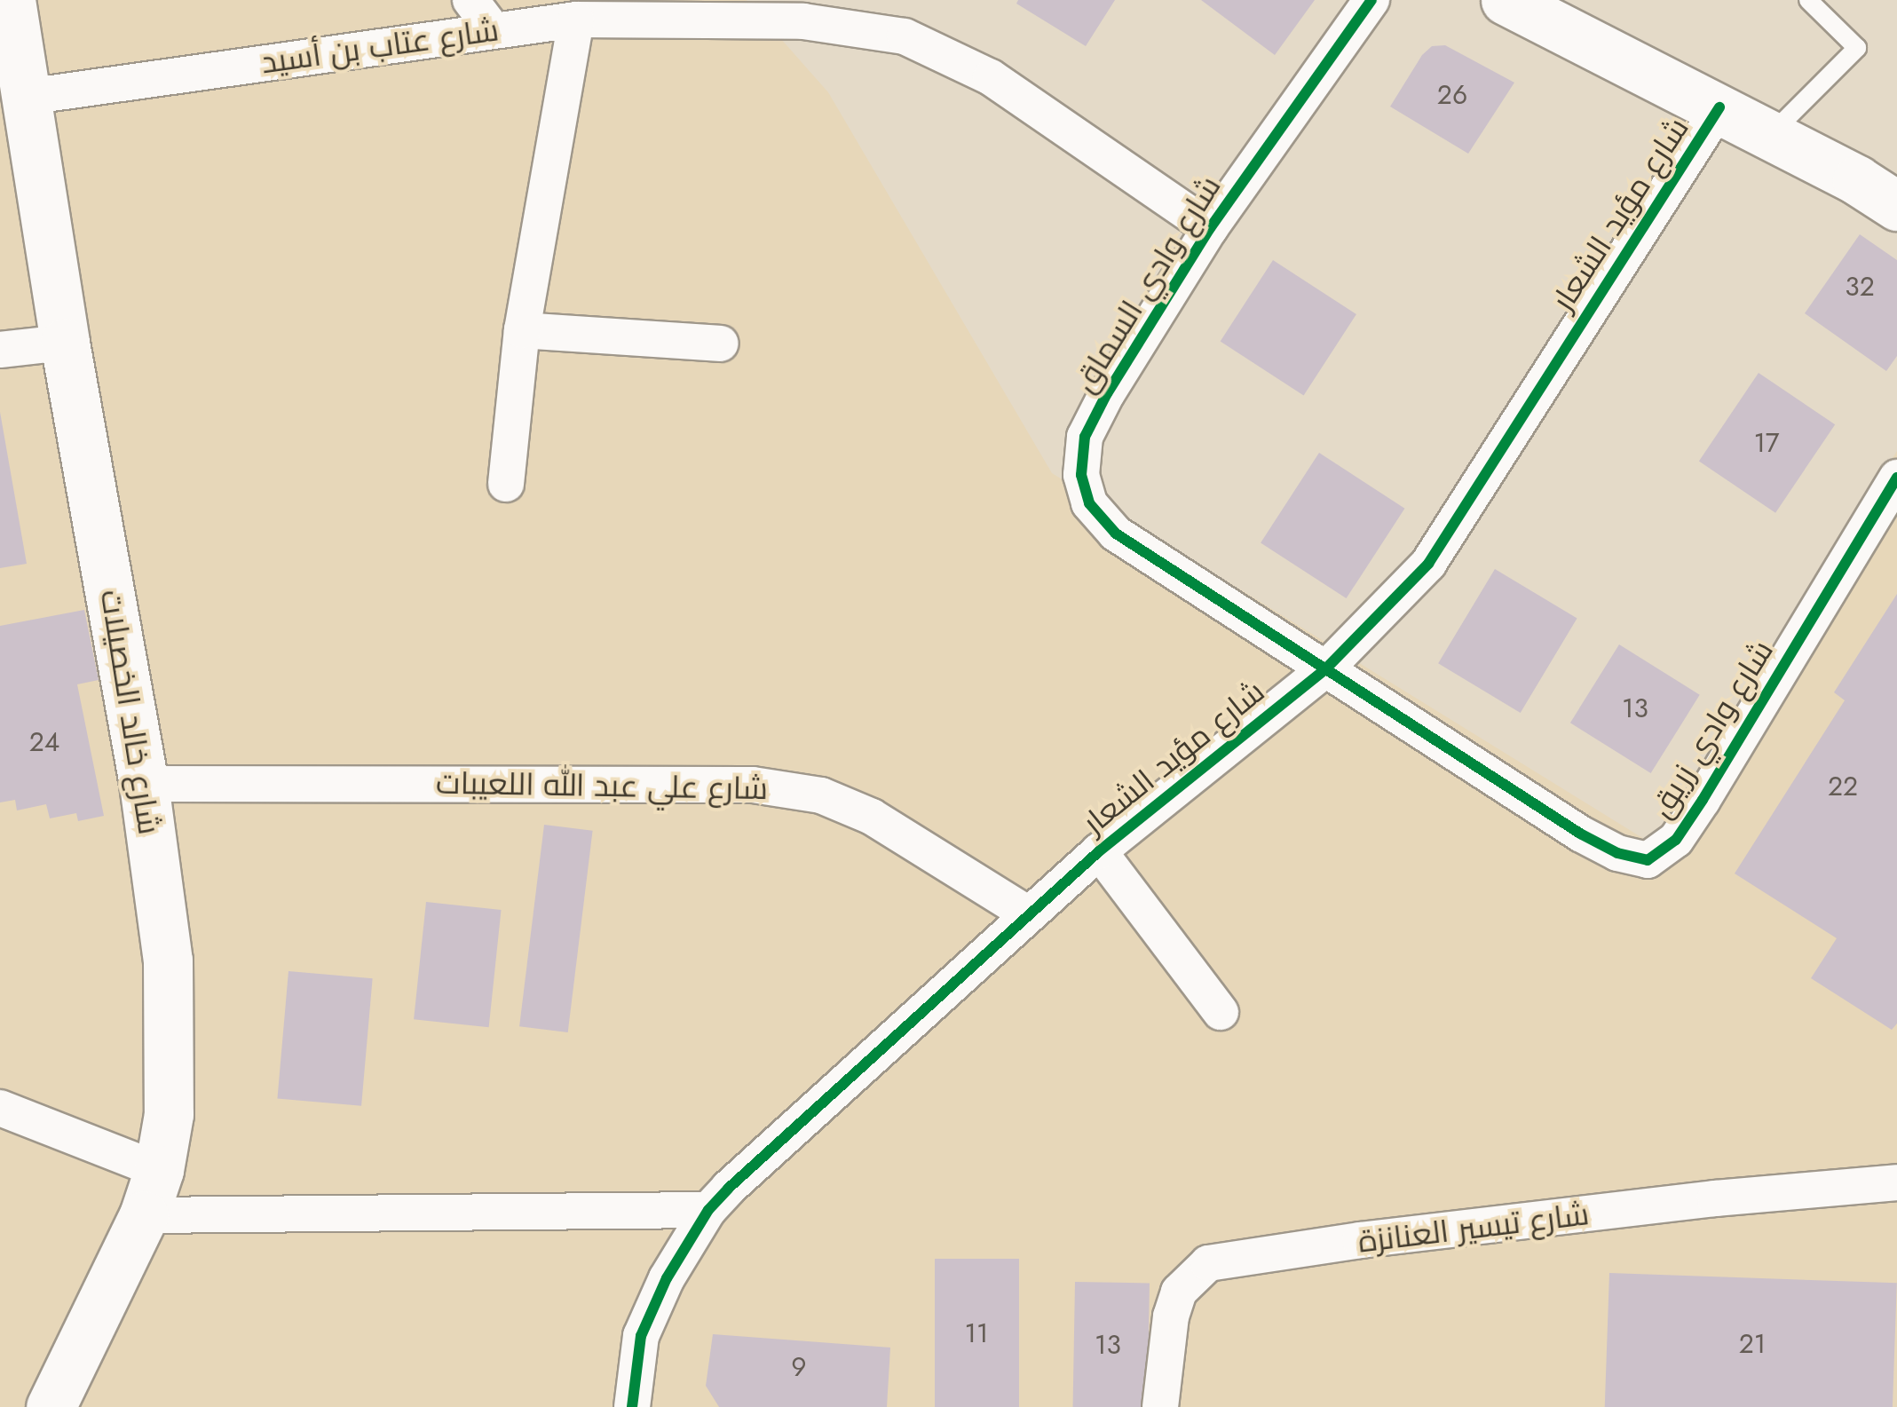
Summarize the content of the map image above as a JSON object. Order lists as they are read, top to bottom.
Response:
{
  "streets": {
    "street": [
      "شارع عتاب بن أسيد",
      "شارع مؤيد الشعار",
      "شارع وادي السماق",
      "شارع خالد الخصيلات",
      "شارع وادي زريق",
      "شارع علي عبد الله اللعيبات",
      "شارع تيسير العنانزة"
    ]
  },
  "crossings": [
    ["شارع عتاب بن أسيد", "شارع وادي السماق"],
    ["شارع عتاب بن أسيد", "شارع خالد الخصيلات"],
    ["شارع مؤيد الشعار", "شارع وادي السماق"],
    ["شارع مؤيد الشعار", "شارع وادي زريق"],
    ["شارع مؤيد الشعار", "شارع علي عبد الله اللعيبات"],
    ["شارع وادي السماق", "شارع وادي زريق"],
    ["شارع خالد الخصيلات", "شارع علي عبد الله اللعيبات"]
  ],
  "house_numbers": [
    "26",
    "32",
    "17",
    "13",
    "24",
    "22",
    "11",
    "21",
    "13",
    "9"
  ]
}
